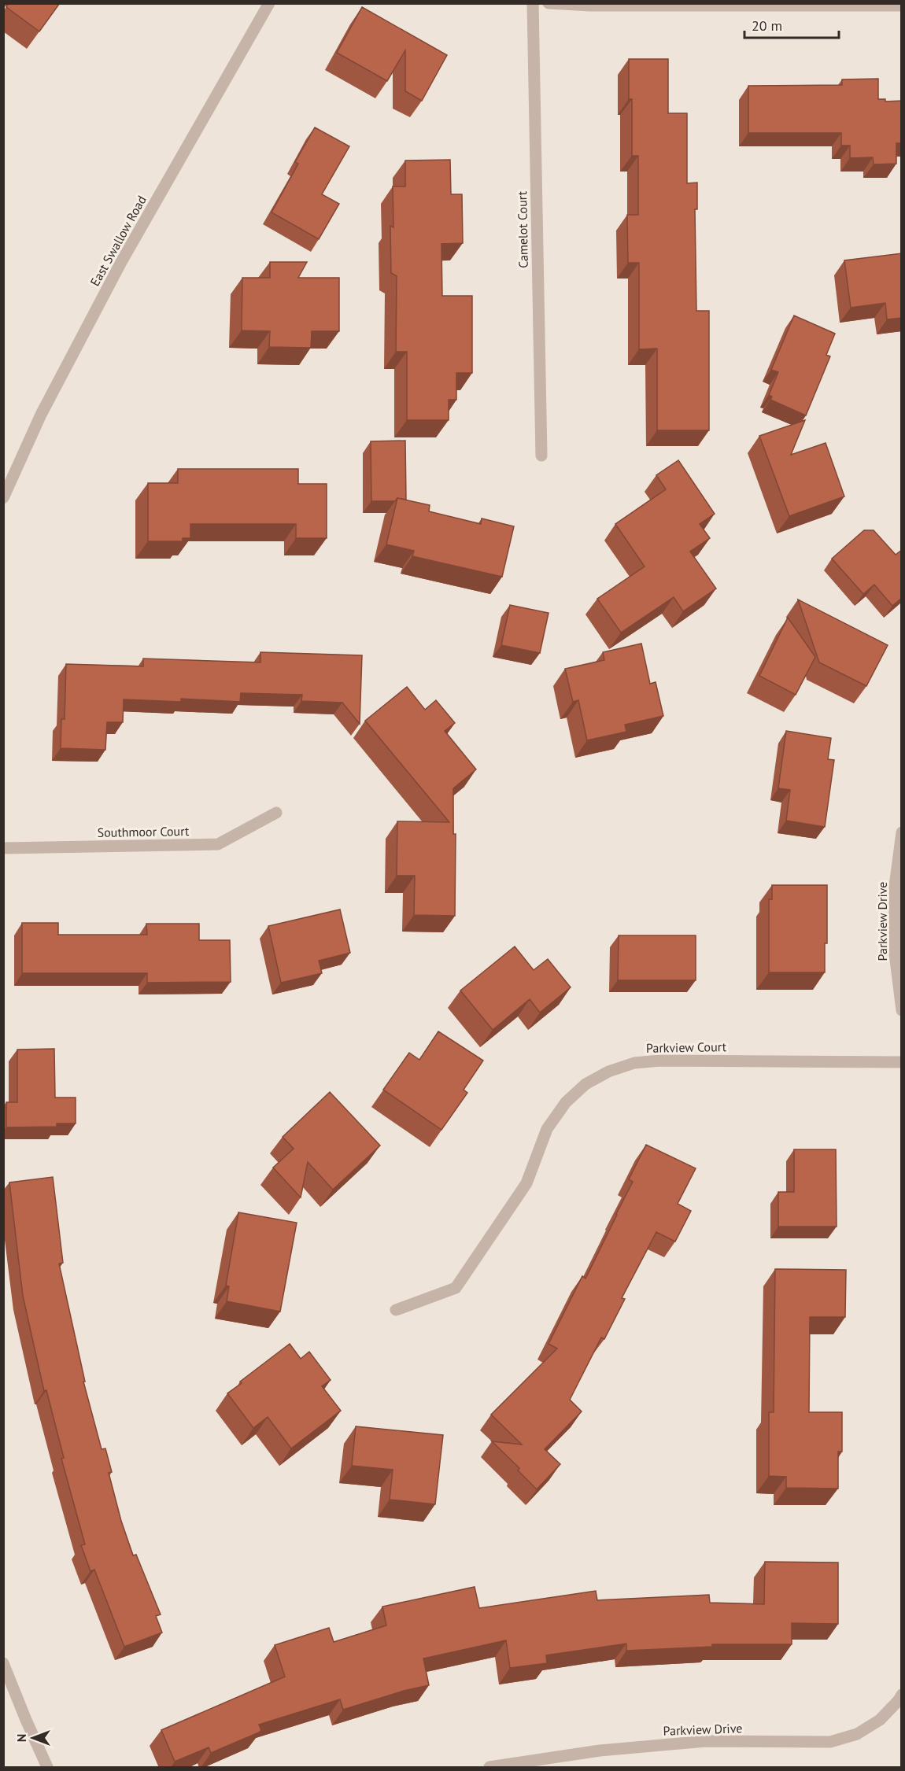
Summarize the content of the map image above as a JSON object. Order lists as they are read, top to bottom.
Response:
{
  "streets": {
    "street": [
      "Camelot Court",
      "East Swallow Road",
      "Southmoor Court",
      "Parkview Drive",
      "Parkview Court"
    ]
  },
  "scale_bar": "20 m",
  "north": "left"
}
